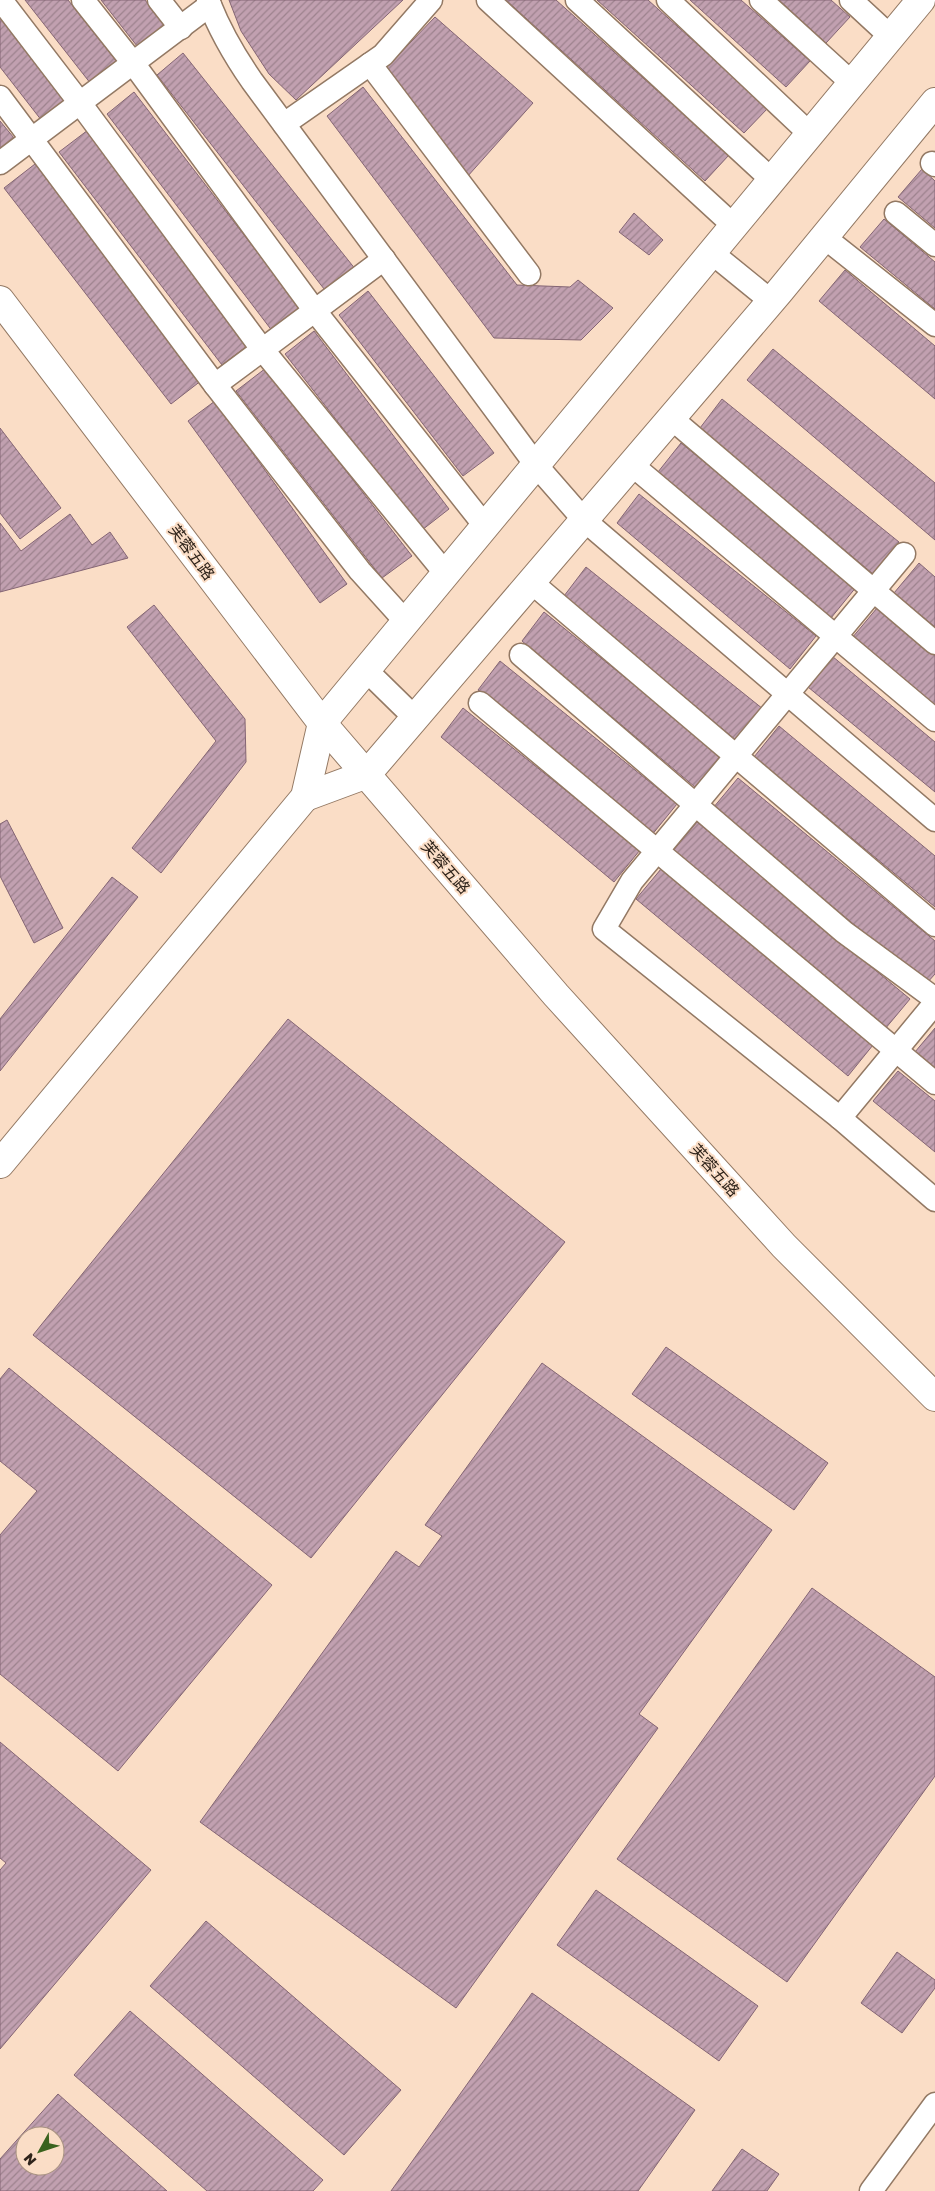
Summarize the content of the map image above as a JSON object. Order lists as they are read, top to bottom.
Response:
{
  "streets": {
    "street": ["芙蓉五路"]
  },
  "north": "bottom left"
}
